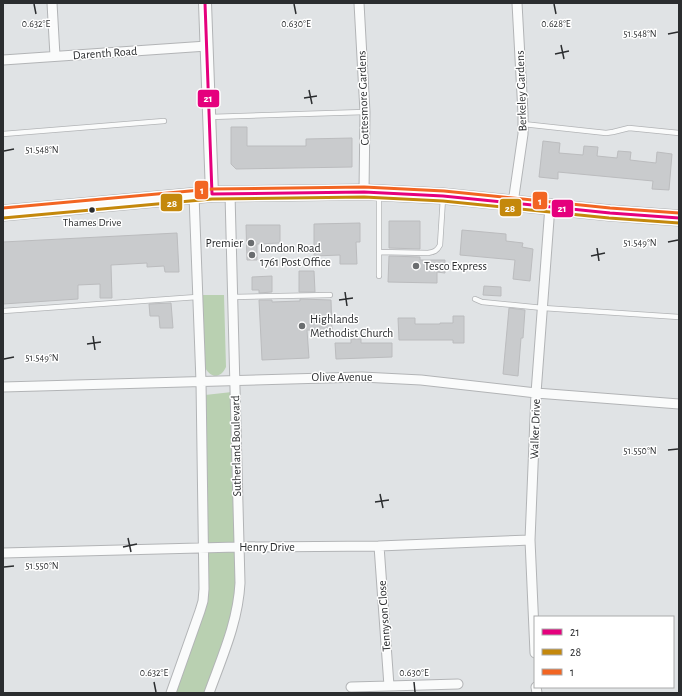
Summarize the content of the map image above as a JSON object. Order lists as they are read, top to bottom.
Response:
{
  "streets": {
    "street": [
      "Darenth Road",
      "Berkeley Gardens",
      "Cottesmore Gardens",
      "Olive Avenue",
      "Walker Drive",
      "Sutherland Boulevard",
      "Henry Drive",
      "Tennyson Close"
    ]
  },
  "crossings": [
    ["Olive Avenue", "Walker Drive"],
    ["Olive Avenue", "Sutherland Boulevard"],
    ["Walker Drive", "Henry Drive"],
    ["Sutherland Boulevard", "Henry Drive"],
    ["Henry Drive", "Tennyson Close"]
  ],
  "places": [
    "Thames Drive",
    "Premier",
    "London Road 1761 Post Office",
    "Tesco Express",
    "Highlands Methodist Church"
  ],
  "lines": ["transit line 21", "transit line 1", "transit line 28"],
  "legend": ["21", "28", "1"],
  "coordinates": [
    "0.632°E",
    "0.630°E",
    "0.628°E",
    "51.548°N",
    "51.549°N",
    "51.550°N"
  ]
}
